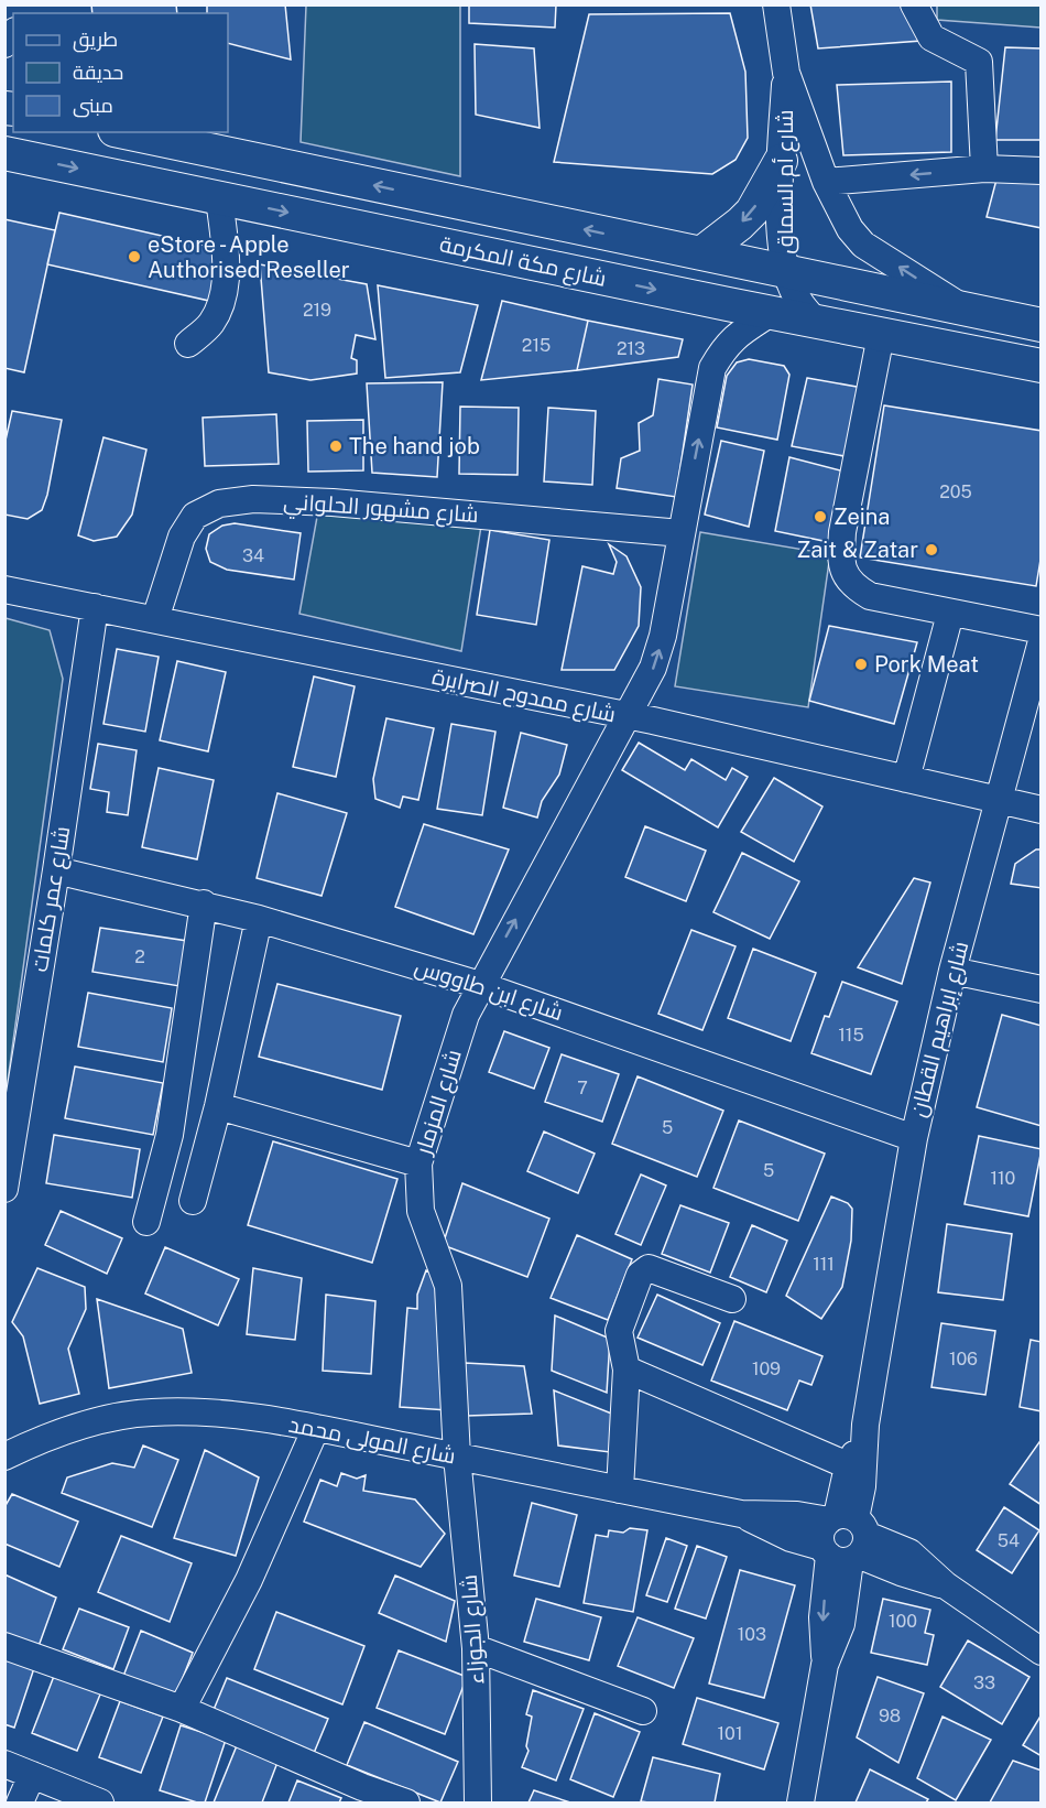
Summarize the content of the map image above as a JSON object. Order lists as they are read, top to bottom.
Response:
{
  "streets": {
    "main road": ["شارع مكة المكرمة"],
    "street": [
      "شارع أم السماق",
      "شارع مشهور الحلواني",
      "شارع ممدوح الصرايرة",
      "شارع عمر كلمات",
      "شارع ابن طاووس",
      "شارع إبراهيم القطان",
      "شارع المزمار",
      "شارع المولى محمد",
      "شارع الجوزاء"
    ]
  },
  "crossings": [
    ["شارع أم السماق", "شارع مكة المكرمة"],
    ["شارع مشهور الحلواني", "شارع ممدوح الصرايرة"],
    ["شارع ممدوح الصرايرة", "شارع عمر كلمات"],
    ["شارع ممدوح الصرايرة", "شارع إبراهيم القطان"],
    ["شارع ممدوح الصرايرة", "شارع المزمار"],
    ["شارع عمر كلمات", "شارع ابن طاووس"],
    ["شارع ابن طاووس", "شارع إبراهيم القطان"],
    ["شارع ابن طاووس", "شارع المزمار"],
    ["شارع إبراهيم القطان", "شارع المولى محمد"],
    ["شارع المزمار", "شارع المولى محمد"],
    ["شارع المزمار", "شارع الجوزاء"],
    ["شارع المولى محمد", "شارع الجوزاء"]
  ],
  "one_way": ["شارع المزمار"],
  "places": [
    "eStore - Apple Authorised Reseller",
    "The hand job",
    "Zeina",
    "Zait & Zatar",
    "Pork Meat"
  ],
  "house_numbers": [
    "219",
    "215",
    "213",
    "205",
    "34",
    "2",
    "115",
    "7",
    "5",
    "5",
    "110",
    "111",
    "106",
    "109",
    "54",
    "100",
    "103",
    "33",
    "98",
    "101"
  ],
  "legend": ["طريق", "حديقة", "مبنى"]
}
